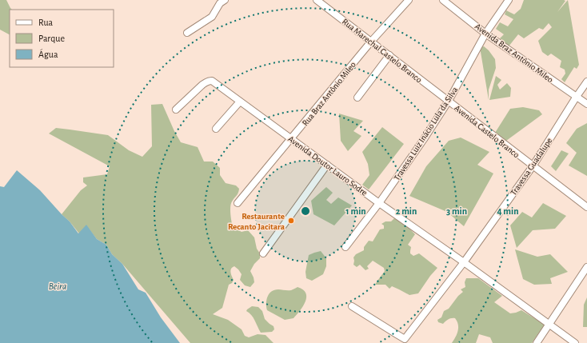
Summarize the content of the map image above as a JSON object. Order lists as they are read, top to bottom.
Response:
{
  "streets": {
    "street": [
      "Rua Marechal Castelo Branco",
      "Avenida Braz Antônio Mileo",
      "Rua Braz Antônio Mileo",
      "Avenida Castelo Branco",
      "Travessa Luiz Inácio Lula da Silva",
      "Avenida Doutor Lauro Sodre",
      "Travessa Guadalupe"
    ]
  },
  "crossings": [
    ["Rua Marechal Castelo Branco", "Rua Braz Antônio Mileo"],
    ["Rua Marechal Castelo Branco", "Avenida Castelo Branco"],
    ["Rua Marechal Castelo Branco", "Travessa Luiz Inácio Lula da Silva"],
    ["Avenida Braz Antônio Mileo", "Travessa Luiz Inácio Lula da Silva"],
    ["Avenida Braz Antônio Mileo", "Travessa Guadalupe"],
    ["Rua Braz Antônio Mileo", "Avenida Doutor Lauro Sodre"],
    ["Avenida Castelo Branco", "Travessa Luiz Inácio Lula da Silva"],
    ["Avenida Castelo Branco", "Travessa Guadalupe"],
    ["Travessa Luiz Inácio Lula da Silva", "Avenida Doutor Lauro Sodre"],
    ["Avenida Doutor Lauro Sodre", "Travessa Guadalupe"]
  ],
  "water": ["Beira"],
  "places": ["Restaurante Recanto Jacitara"],
  "legend": ["Rua", "Parque", "Água"],
  "rings": [
    "1 min",
    "2 min",
    "3 min",
    "4 min"
  ]
}
